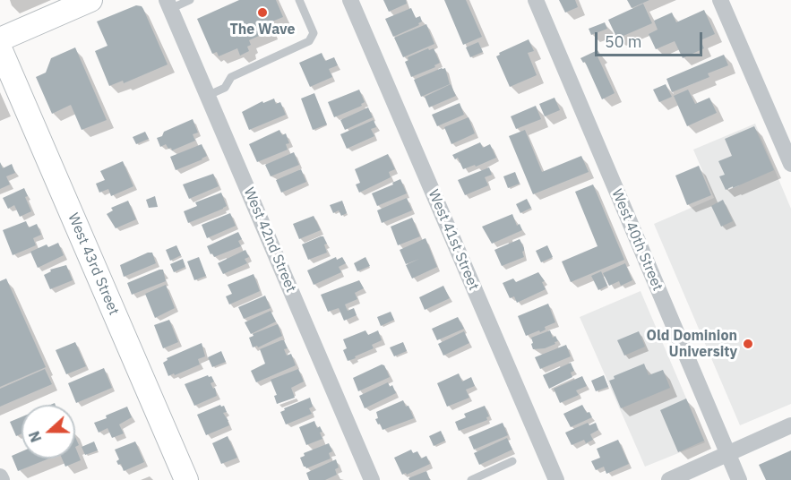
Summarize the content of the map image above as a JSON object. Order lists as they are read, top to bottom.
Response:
{
  "streets": {
    "street": [
      "West 42nd Street",
      "West 41st Street",
      "West 40th Street",
      "West 43rd Street"
    ]
  },
  "places": ["The Wave", "Old Dominion University"],
  "scale_bar": "50 m",
  "north": "left"
}
